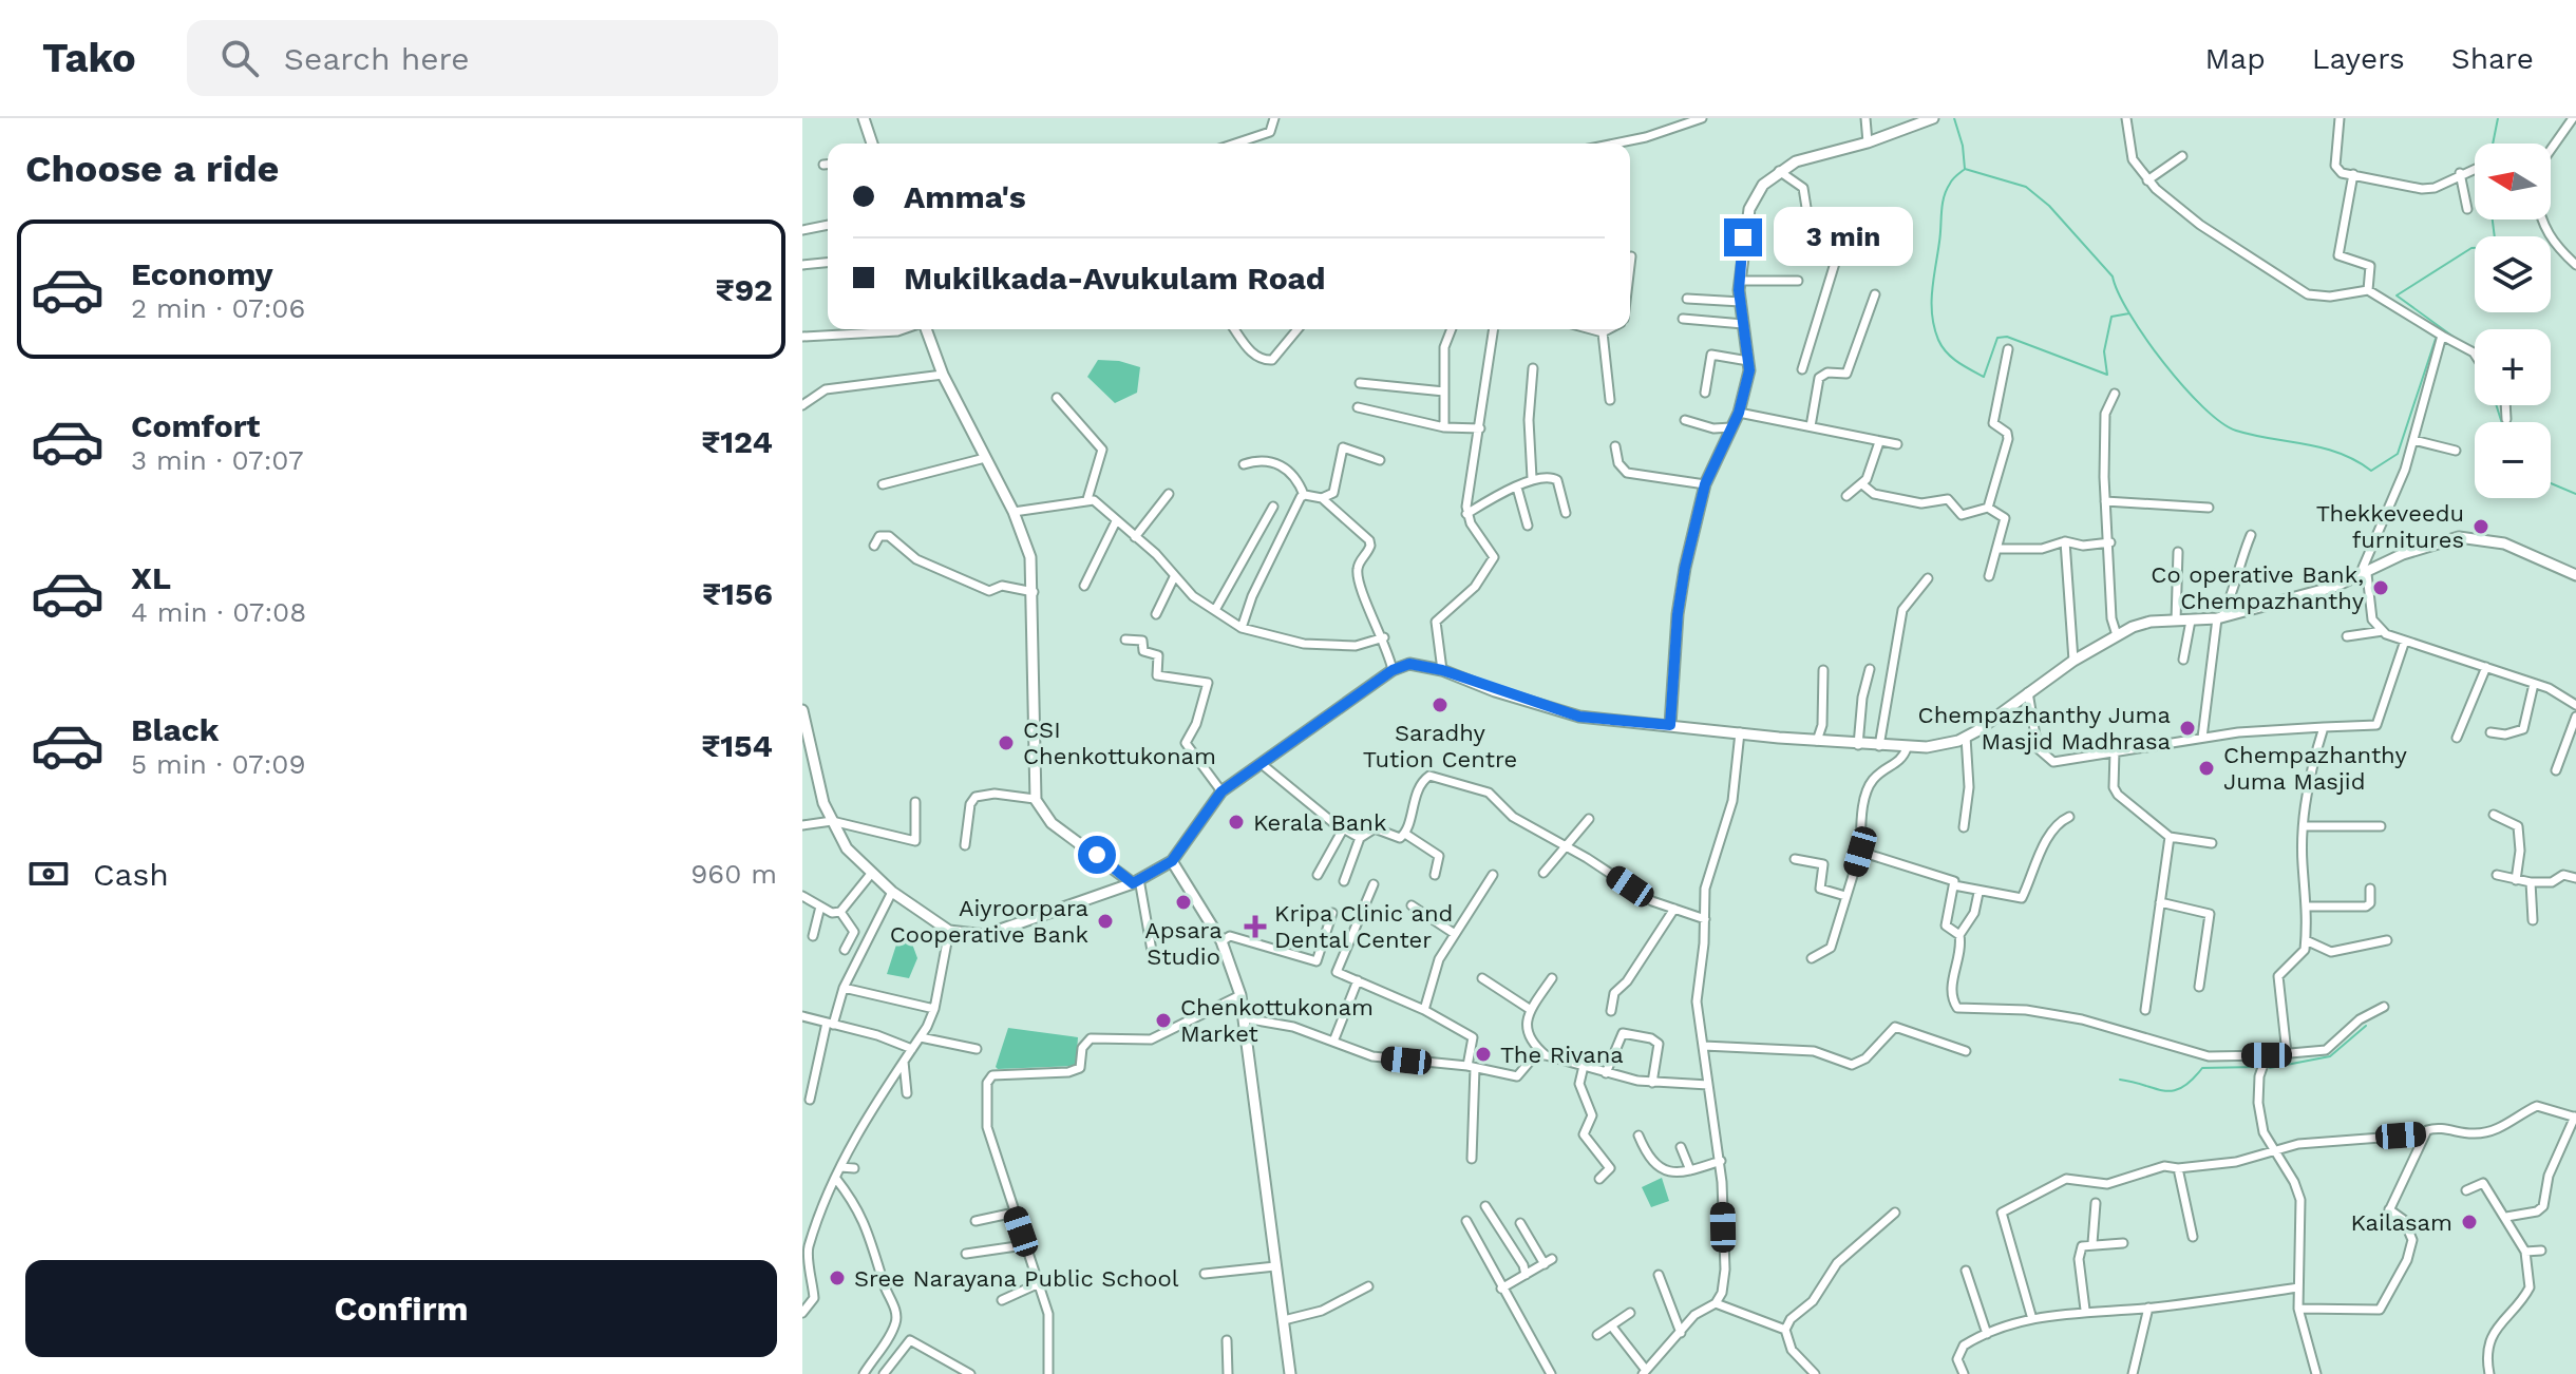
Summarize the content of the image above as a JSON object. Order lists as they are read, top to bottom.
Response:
{
  "places": {
    "other": [
      "Thekkeveedu furnitures",
      "Co operative Bank, Chempazhanthy",
      "Saradhy Tution Centre",
      "Chempazhanthy Juma Masjid Madhrasa",
      "CSI Chenkottukonam",
      "Chempazhanthy Juma Masjid",
      "Kerala Bank",
      "Apsara Studio",
      "Aiyroorpara Cooperative Bank",
      "Chenkottukonam Market",
      "The Rivana",
      "Kailasam",
      "Sree Narayana Public School"
    ],
    "health": ["Kripa Clinic and Dental Center"]
  },
  "north": "left",
  "page": {
    "header": "Tako",
    "search": "Search here",
    "nav": ["Map", "Layers", "Share"],
    "heading": "Choose a ride",
    "map_buttons": ["+", "−"],
    "banner": ["Amma's", "Mukilkada-Avukulam Road"],
    "bubble": "3 min",
    "list": [
      {
        "name": "Economy",
        "note": "2 min · 07:06",
        "value": "₹92"
      },
      {
        "name": "Comfort",
        "note": "3 min · 07:07",
        "value": "₹124"
      },
      {
        "name": "XL",
        "note": "4 min · 07:08",
        "value": "₹156"
      },
      {
        "name": "Black",
        "note": "5 min · 07:09",
        "value": "₹154"
      }
    ],
    "pay": ["Cash", "960 m"],
    "buttons": "Confirm"
  }
}
